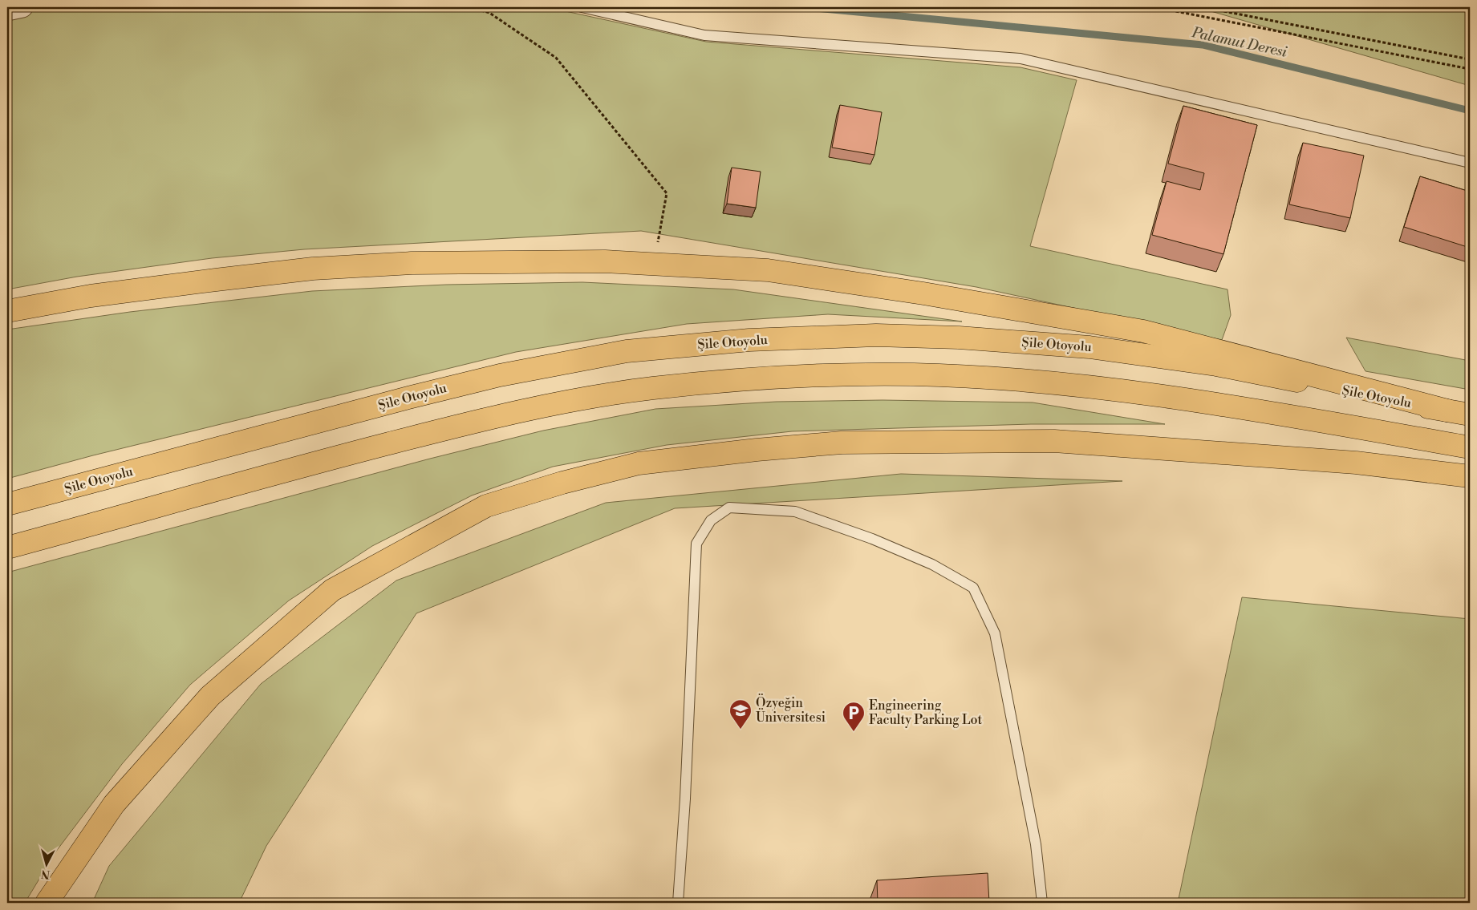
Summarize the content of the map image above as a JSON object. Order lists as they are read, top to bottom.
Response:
{
  "streets": {
    "highway": ["Şile Otoyolu"]
  },
  "water": ["Palamut Deresi"],
  "places": {
    "school or university": ["Özyeğin Üniversitesi"],
    "parking": ["Engineering Faculty Parking Lot"]
  },
  "north": "bottom"
}
